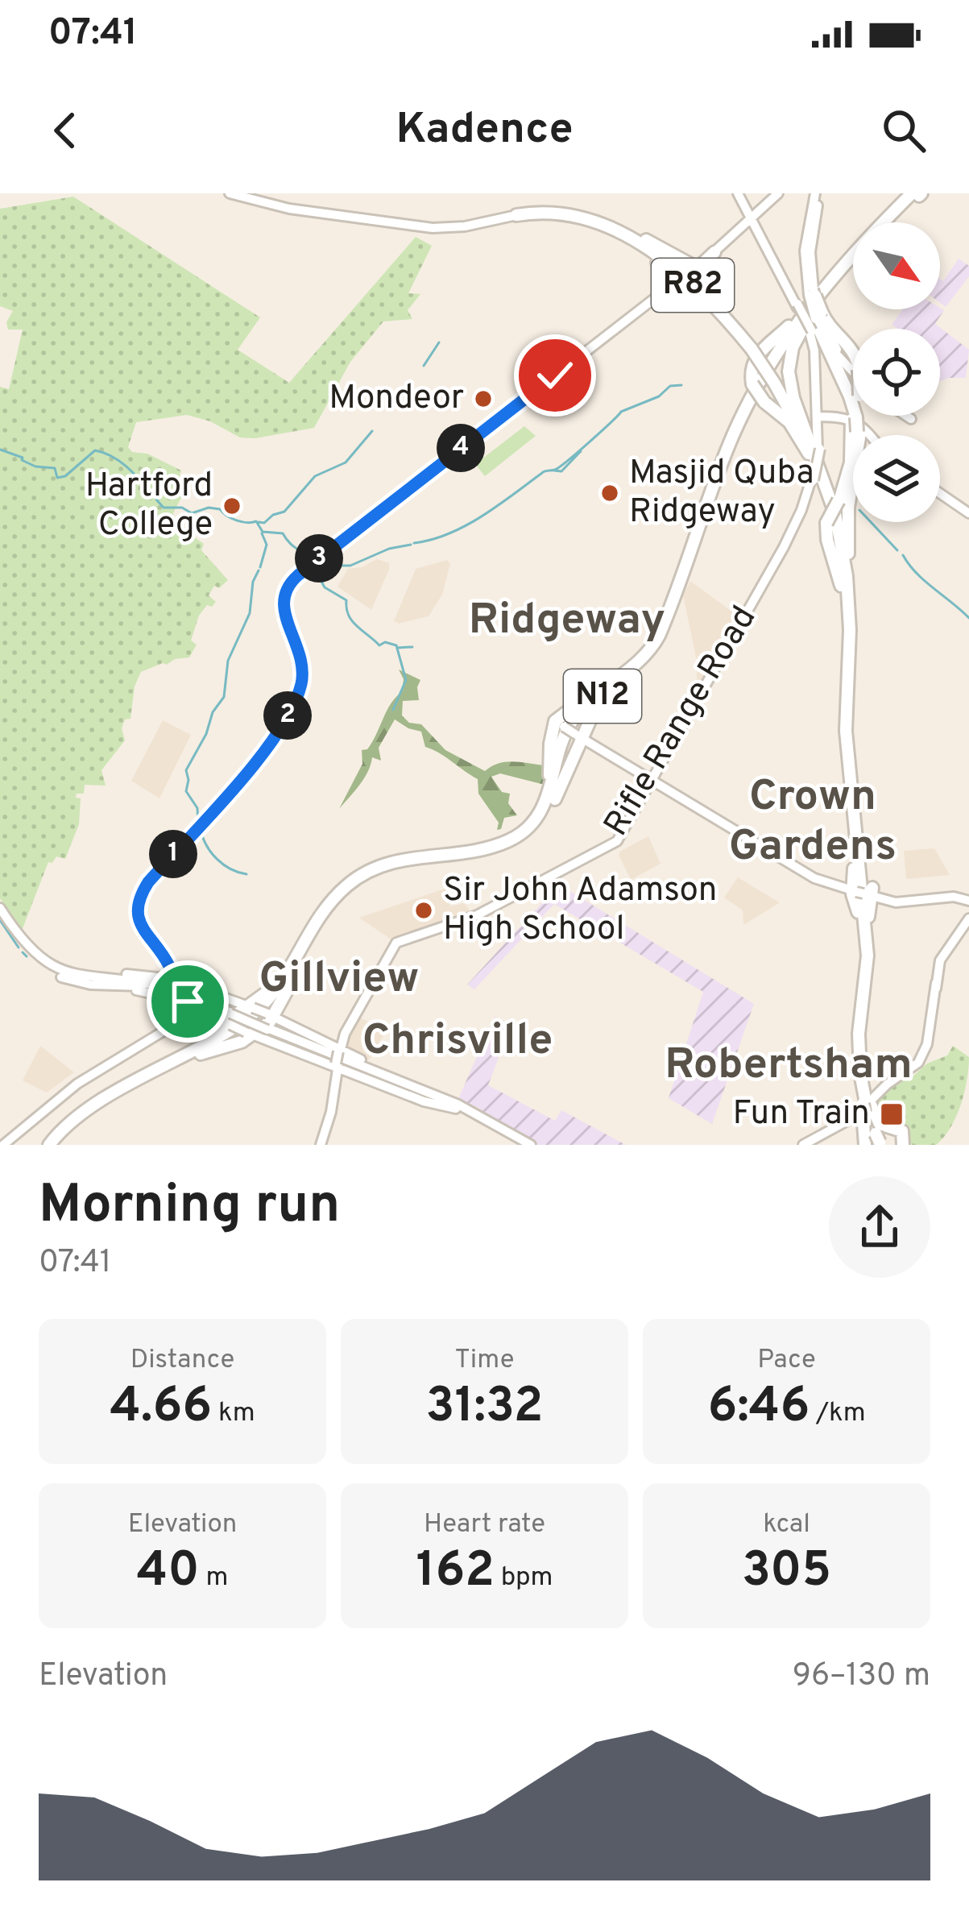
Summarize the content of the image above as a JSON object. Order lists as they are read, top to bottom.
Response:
{
  "streets": {
    "highway": ["R82", "N12"],
    "main road": ["Rifle Range Road"]
  },
  "crossings": [
    ["R82", "Rifle Range Road"],
    ["N12", "Rifle Range Road"]
  ],
  "districts": [
    "Ridgeway",
    "Crown Gardens",
    "Gillview",
    "Chrisville",
    "Robertsham"
  ],
  "places": {
    "other": [
      "Mondeor",
      "Masjid Quba Ridgeway",
      "Hartford College",
      "Sir John Adamson High School"
    ],
    "transit": ["Fun Train"]
  },
  "north": "bottom right",
  "page": {
    "status": "07:41",
    "header": "Kadence",
    "pins": [
      "4",
      "3",
      "2",
      "1"
    ],
    "heading": ["Morning run", "07:41"],
    "stats": [
      ["Distance", "4.66 km"],
      ["Time", "31:32"],
      ["Pace", "6:46 /km"],
      ["Elevation", "40 m"],
      ["Heart rate", "162 bpm"],
      ["kcal", "305"]
    ],
    "chart": ["Elevation", "96–130 m"]
  }
}
